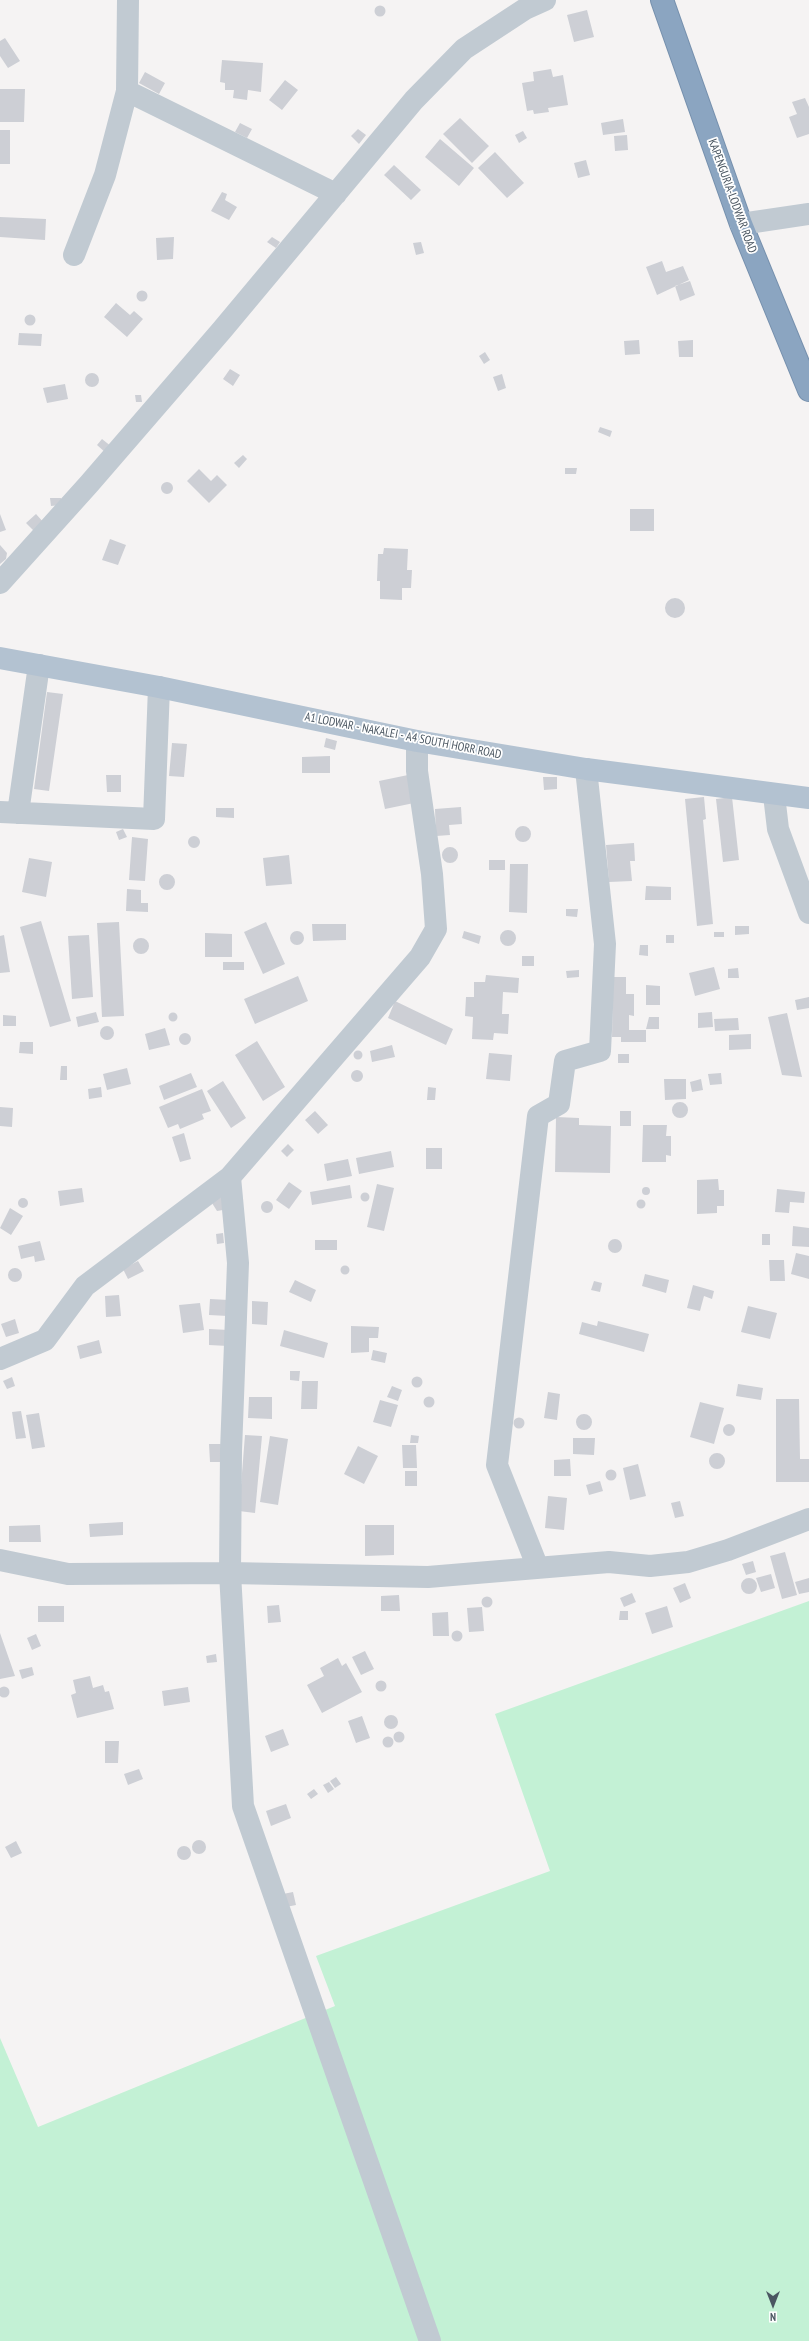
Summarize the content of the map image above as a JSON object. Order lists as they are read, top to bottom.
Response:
{
  "streets": {
    "highway": ["KAPENGURIA-LODWAR ROAD"],
    "main road": ["A1 LODWAR - NAKALEI - A4 SOUTH HORR ROAD"]
  },
  "north": "bottom"
}
